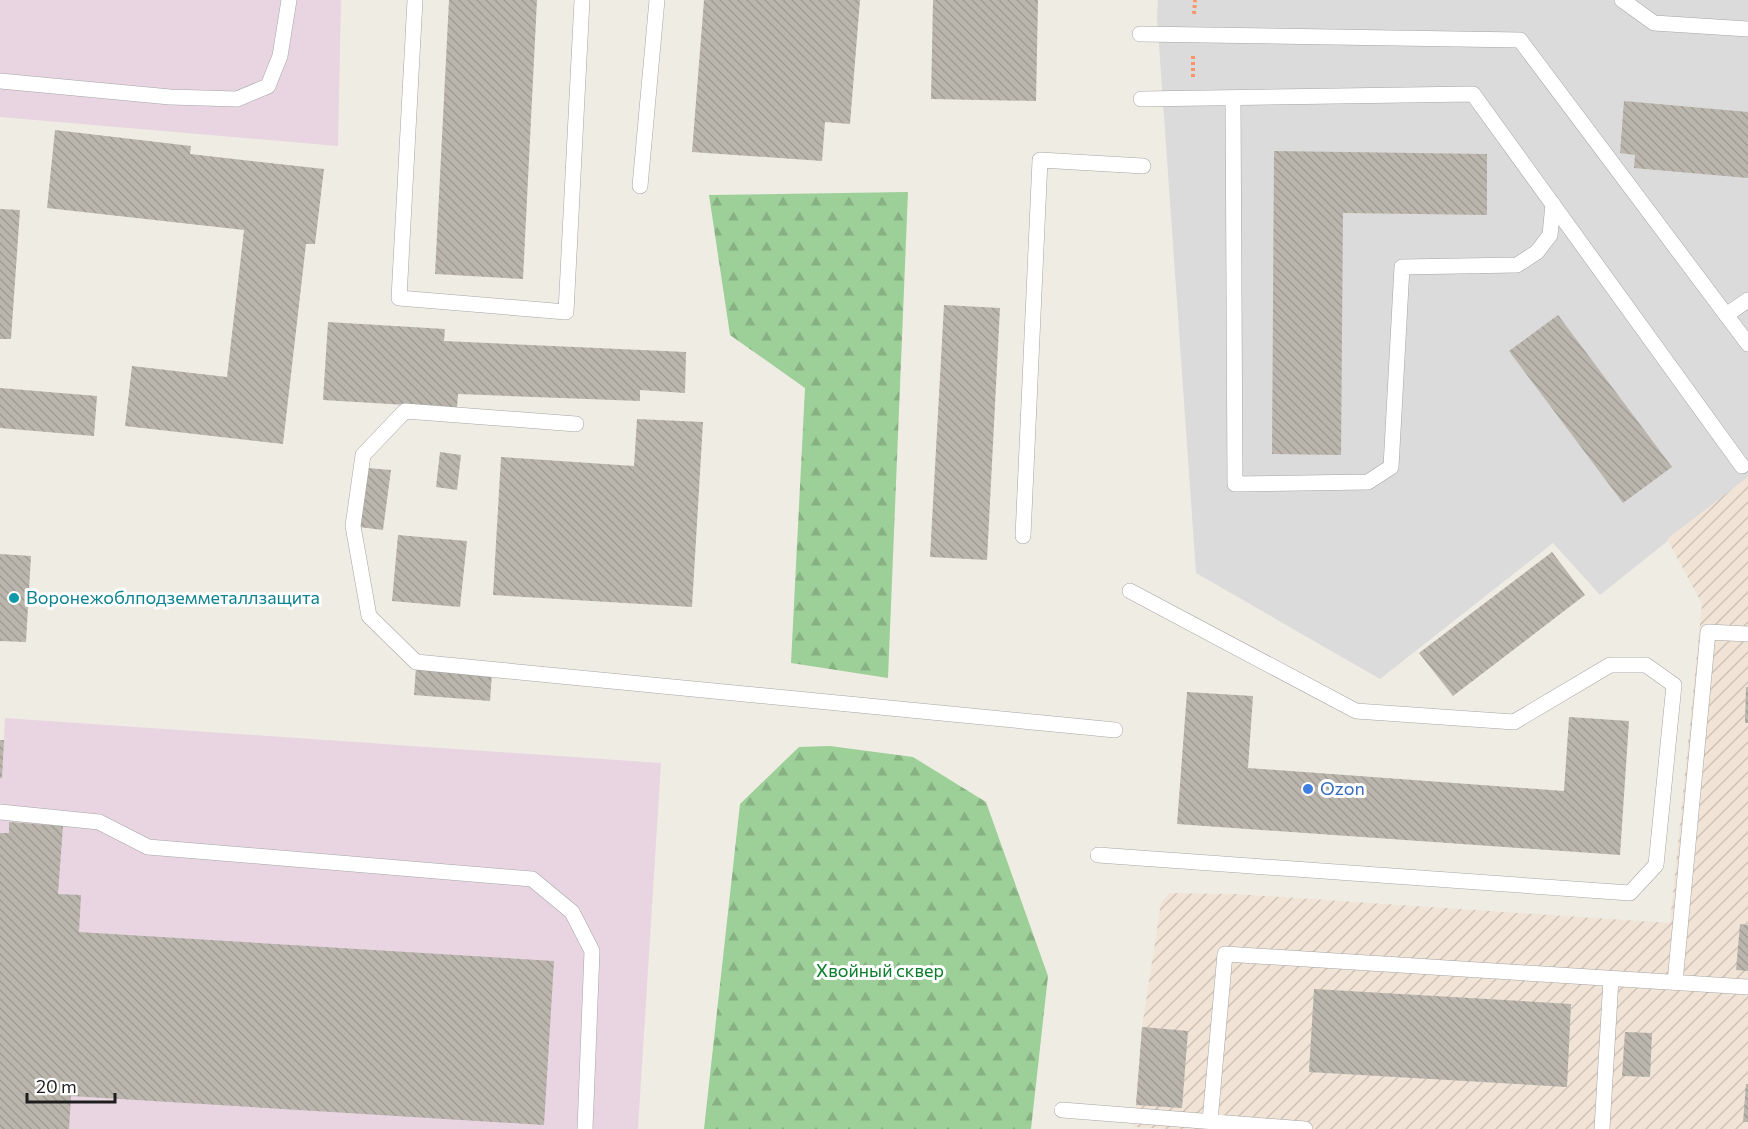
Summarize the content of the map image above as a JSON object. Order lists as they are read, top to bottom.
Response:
{
  "parks": ["Хвойный сквер"],
  "places": ["Воронежоблподземметаллзащита", "Ozon"],
  "scale_bar": "20 m"
}
